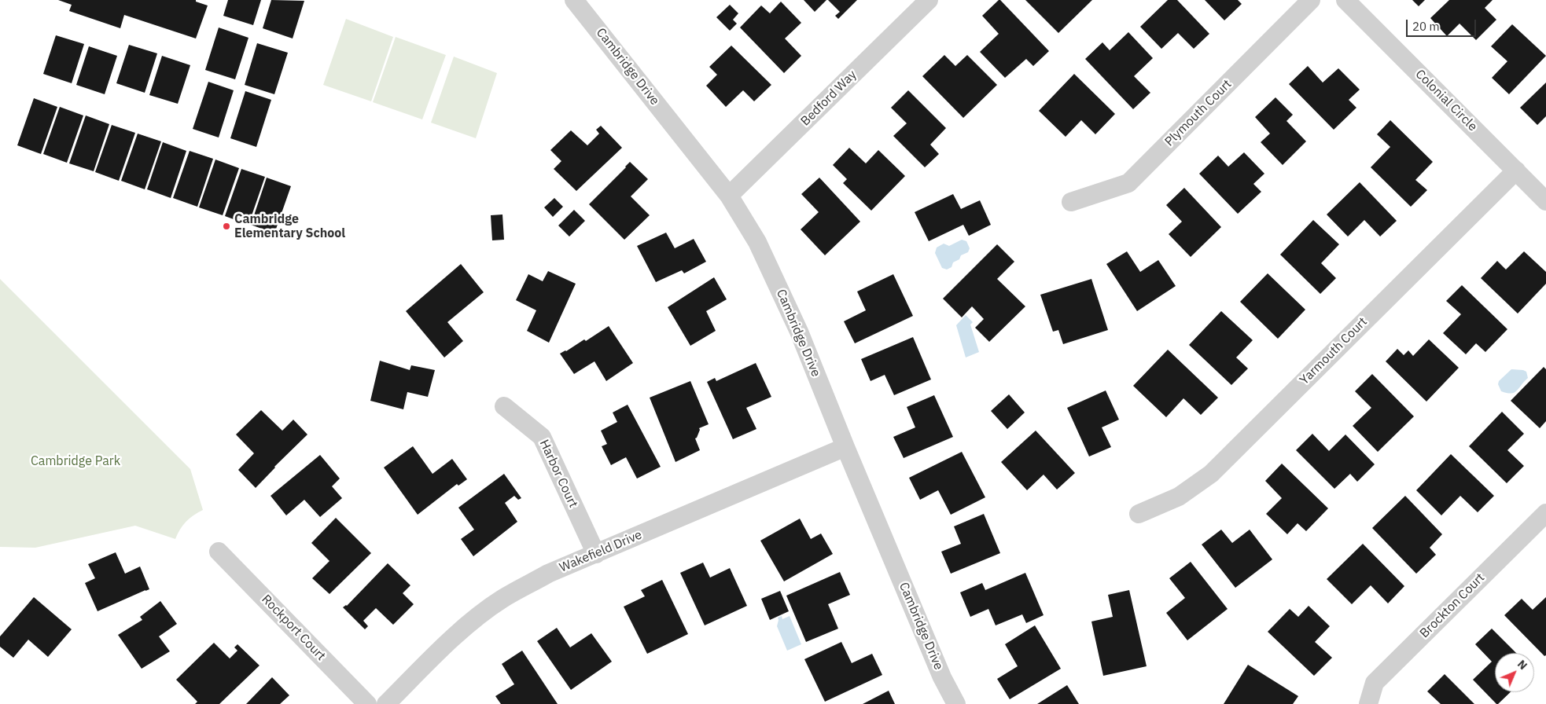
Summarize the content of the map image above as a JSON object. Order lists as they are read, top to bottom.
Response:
{
  "streets": {
    "street": [
      "Cambridge Drive",
      "Bedford Way",
      "Colonial Circle",
      "Plymouth Court",
      "Yarmouth Court",
      "Harbor Court",
      "Wakefield Drive",
      "Brockton Court",
      "Rockport Court"
    ]
  },
  "crossings": [
    ["Cambridge Drive", "Bedford Way"],
    ["Cambridge Drive", "Wakefield Drive"],
    ["Colonial Circle", "Yarmouth Court"],
    ["Harbor Court", "Wakefield Drive"]
  ],
  "parks": ["Cambridge Park"],
  "places": ["Cambridge Elementary School"],
  "scale_bar": "20 m",
  "north": "top right"
}
